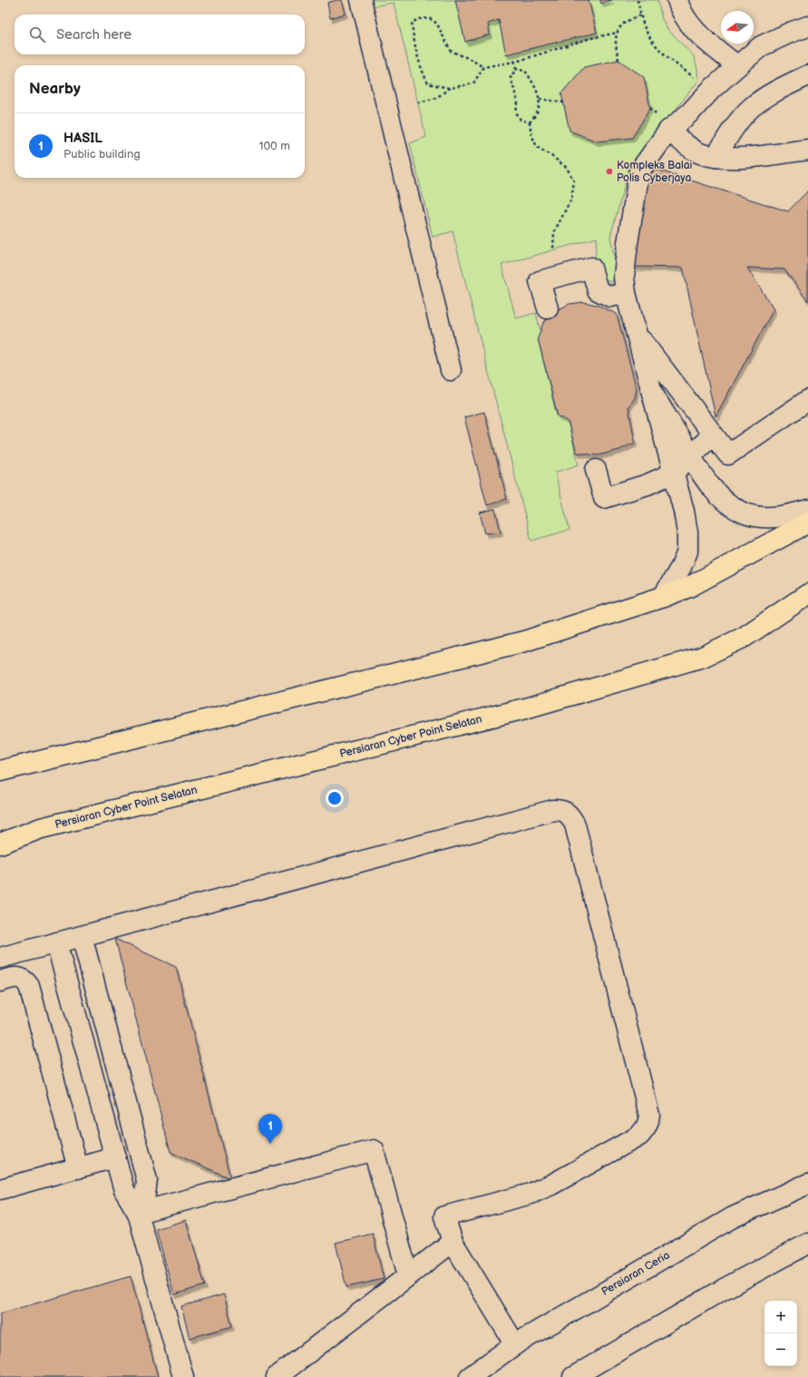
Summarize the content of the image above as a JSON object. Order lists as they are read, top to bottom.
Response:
{
  "streets": {
    "main road": ["Persiaran Cyber Point Selatan"],
    "street": ["Persiaran Ceria"]
  },
  "places": ["Kompleks Balai Polis Cyberjaya"],
  "north": "left",
  "page": {
    "search": "Search here",
    "heading": "Nearby",
    "list": [
      {
        "mark": "1",
        "name": "HASIL",
        "note": "Public building",
        "value": "100 m"
      }
    ],
    "pins": "1",
    "map_buttons": ["+", "−"]
  }
}
